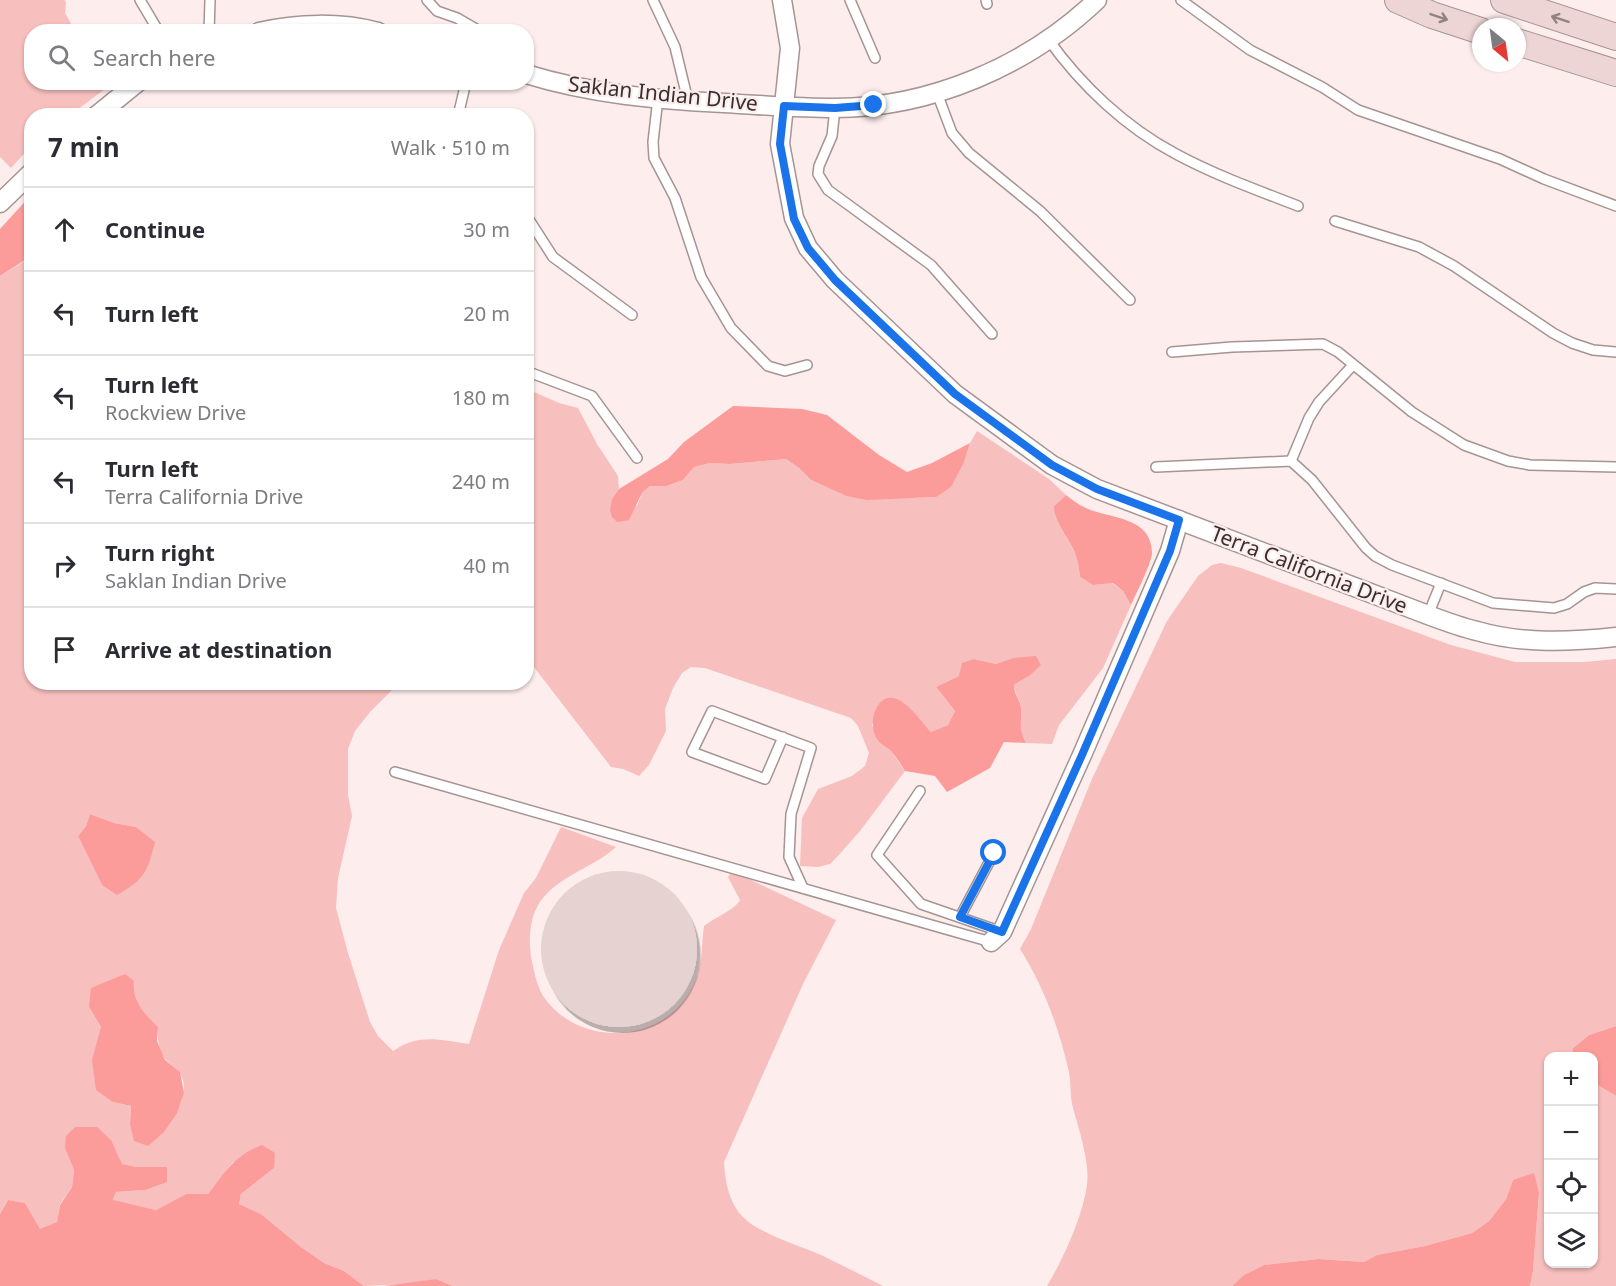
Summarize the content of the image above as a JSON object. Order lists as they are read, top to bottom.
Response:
{
  "streets": {
    "street": ["Saklan Indian Drive", "Terra California Drive"]
  },
  "crossings": [
    ["Saklan Indian Drive", "Terra California Drive"]
  ],
  "north": "bottom right",
  "page": {
    "search": "Search here",
    "heading": ["7 min", "Walk · 510 m"],
    "list": [
      ["Continue", "30 m"],
      ["Turn left", "20 m"],
      ["Turn left", "Rockview Drive", "180 m"],
      ["Turn left", "Terra California Drive", "240 m"],
      ["Turn right", "Saklan Indian Drive", "40 m"],
      "Arrive at destination"
    ],
    "map_buttons": ["+", "−"]
  }
}
